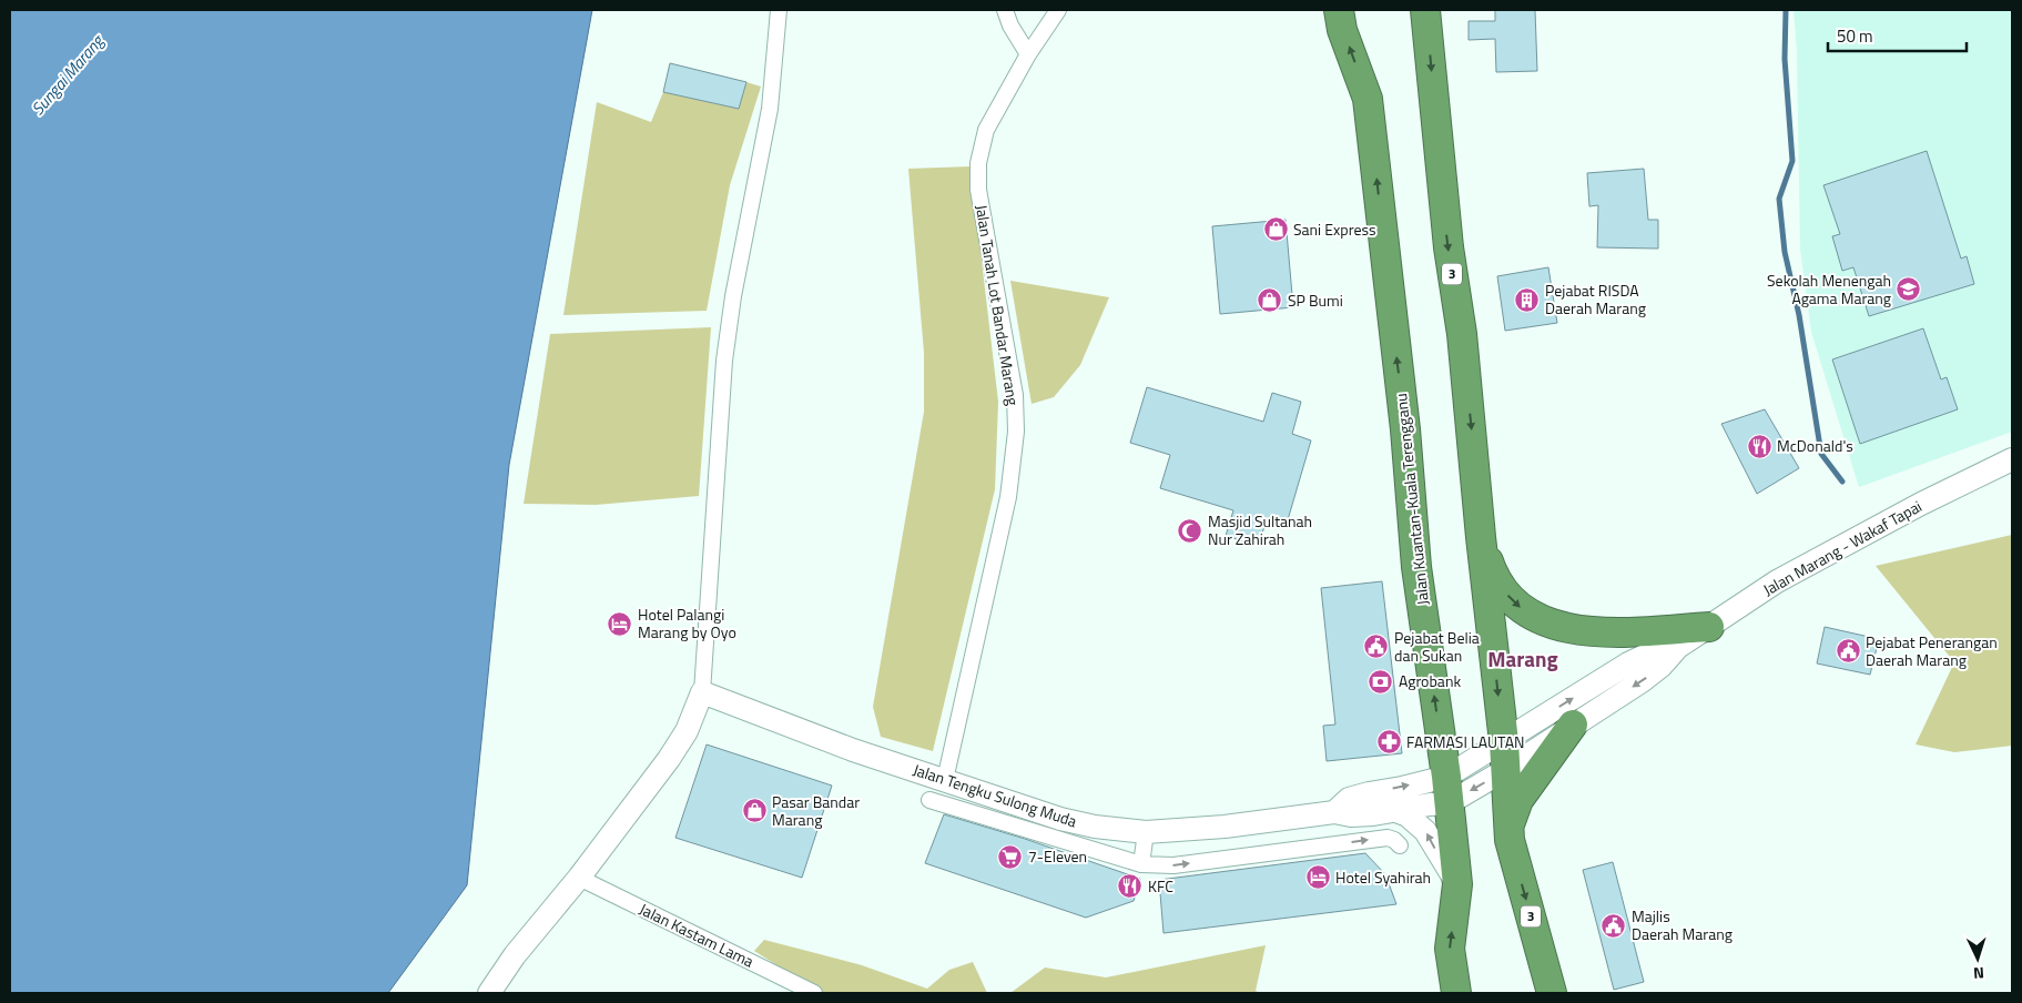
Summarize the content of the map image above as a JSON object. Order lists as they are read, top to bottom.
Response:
{
  "streets": {
    "highway": ["3", "Jalan Kuantan-Kuala Terengganu"],
    "street": [
      "Jalan Tanah Lot Bandar Marang",
      "Jalan Marang - Wakaf Tapai",
      "Jalan Tengku Sulong Muda",
      "Jalan Kastam Lama"
    ]
  },
  "crossings": [
    ["3", "Jalan Marang - Wakaf Tapai"],
    ["Jalan Tanah Lot Bandar Marang", "Jalan Tengku Sulong Muda"],
    ["Jalan Kuantan-Kuala Terengganu", "Jalan Marang - Wakaf Tapai"],
    ["Jalan Kuantan-Kuala Terengganu", "Jalan Tengku Sulong Muda"],
    ["Jalan Marang - Wakaf Tapai", "Jalan Tengku Sulong Muda"]
  ],
  "districts": ["Marang"],
  "water": ["Sungai Marang"],
  "places": {
    "shop": ["Sani Express", "SP Bumi", "Pasar Bandar Marang"],
    "school or university": ["Sekolah Menengah Agama Marang"],
    "building": ["Pejabat RISDA Daerah Marang"],
    "restaurant": ["McDonald's", "KFC"],
    "mosque": ["Masjid Sultanah Nur Zahirah"],
    "hotel": ["Hotel Palangi Marang by Oyo", "Hotel Syahirah"],
    "public building": ["Pejabat Belia dan Sukan", "Pejabat Penerangan Daerah Marang", "Majlis Daerah Marang"],
    "bank": ["Agrobank"],
    "pharmacy": ["FARMASI LAUTAN"],
    "supermarket": ["7-Eleven"]
  },
  "scale_bar": "50 m",
  "north": "bottom"
}
